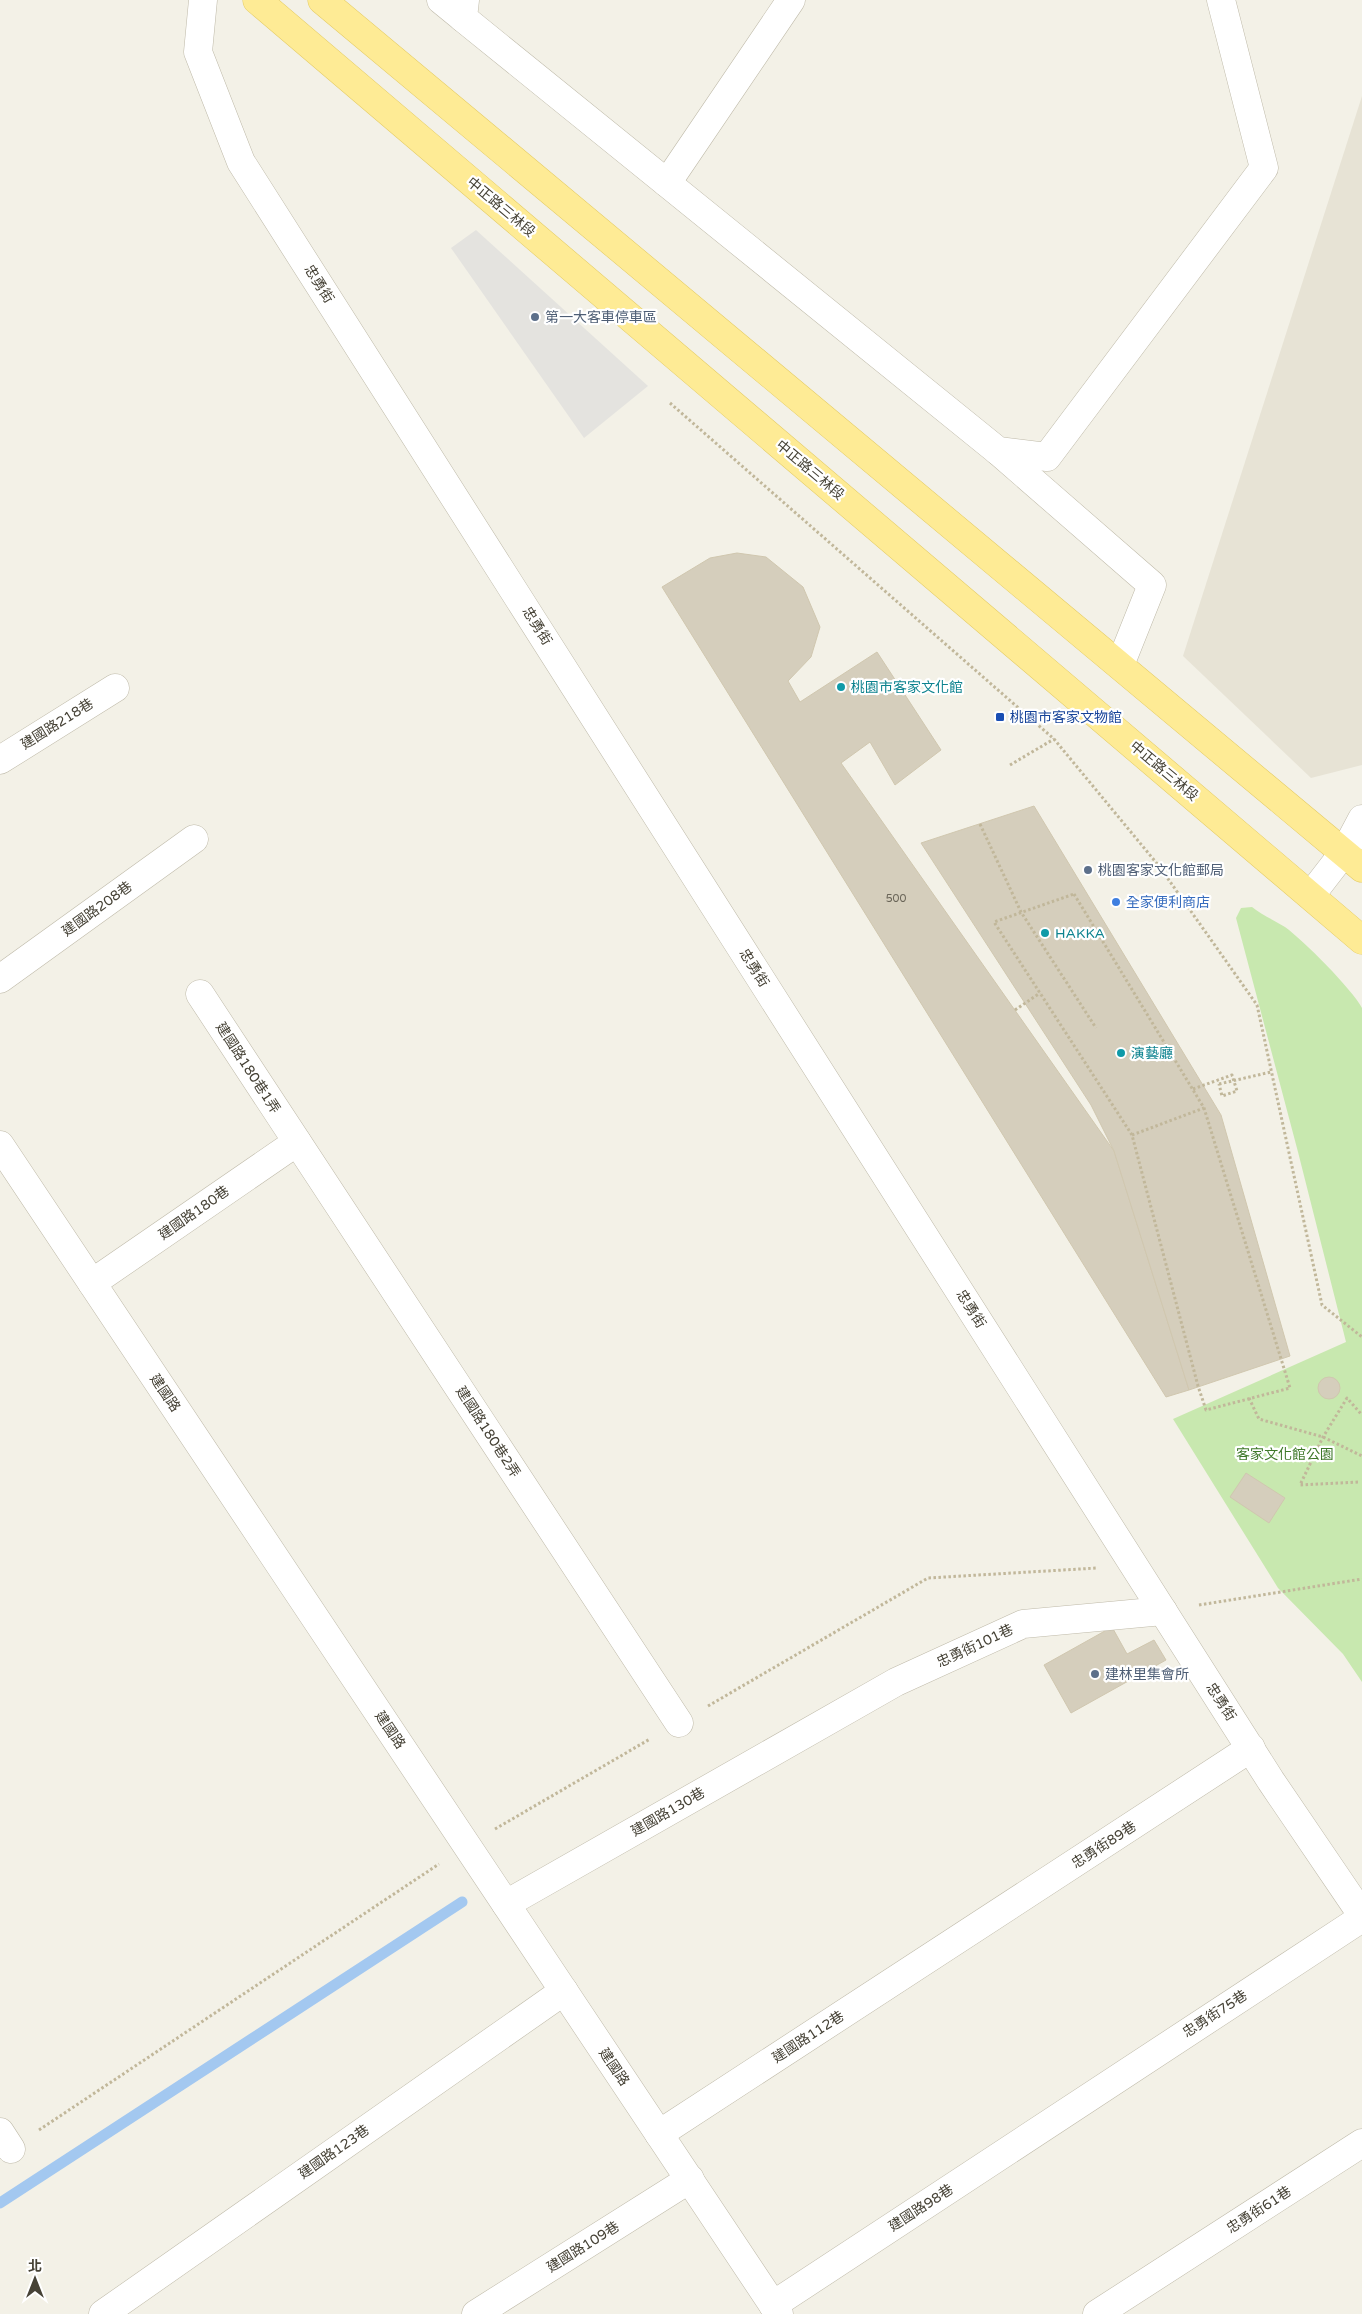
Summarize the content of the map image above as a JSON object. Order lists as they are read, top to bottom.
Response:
{
  "streets": {
    "main road": ["中正路三林段"],
    "street": [
      "忠勇街",
      "建國路218巷",
      "建國路208巷",
      "建國路180巷1弄",
      "建國路180巷",
      "建國路",
      "建國路180巷2弄",
      "忠勇街101巷",
      "建國路130巷",
      "忠勇街89巷",
      "忠勇街75巷",
      "建國路112巷",
      "建國路123巷",
      "建國路98巷",
      "忠勇街61巷",
      "建國路109巷"
    ]
  },
  "crossings": [
    ["忠勇街", "忠勇街101巷"],
    ["忠勇街", "忠勇街89巷"],
    ["忠勇街", "忠勇街75巷"],
    ["建國路180巷1弄", "建國路180巷"],
    ["建國路180巷1弄", "建國路180巷2弄"],
    ["建國路180巷", "建國路"],
    ["建國路180巷", "建國路180巷2弄"],
    ["建國路", "建國路130巷"],
    ["建國路", "建國路112巷"],
    ["建國路", "建國路123巷"],
    ["建國路", "建國路98巷"],
    ["建國路", "建國路109巷"],
    ["忠勇街101巷", "建國路130巷"],
    ["忠勇街89巷", "建國路112巷"],
    ["忠勇街75巷", "建國路98巷"]
  ],
  "parks": ["客家文化館公園"],
  "places": {
    "other": [
      "第一大客車停車區",
      "桃園市客家文化館",
      "桃園客家文化館郵局",
      "全家便利商店",
      "HAKKA",
      "演藝廳",
      "建林里集會所"
    ],
    "transit": ["桃園市客家文物館"]
  },
  "house_numbers": ["500"],
  "north": "top"
}
